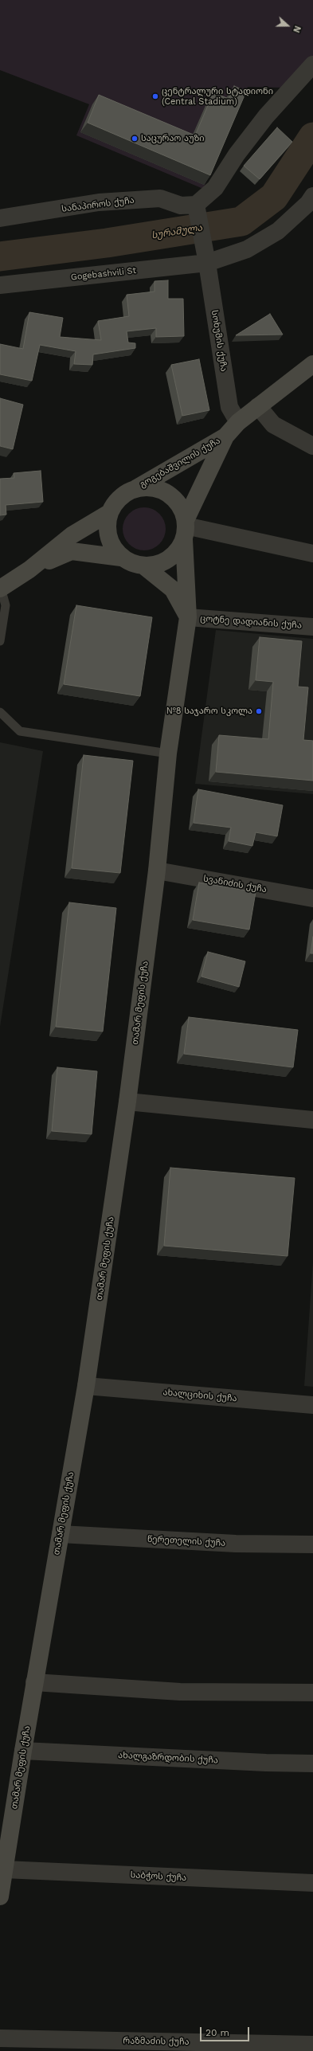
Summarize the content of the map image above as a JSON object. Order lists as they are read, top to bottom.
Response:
{
  "streets": {
    "street": [
      "სანაპიროს ქუჩა",
      "Gogebashvili St",
      "სოხუმის ქუჩა",
      "გოგებაშვილის ქუჩა",
      "ცოტნე დადიანის ქუჩა",
      "სვანიძის ქუჩა",
      "თამარ მეფის ქუჩა",
      "ახალციხის ქუჩა",
      "წერეთელის ქუჩა",
      "ახალგაზრდობის ქუჩა",
      "საბჭოს ქუჩა",
      "რაზმაძის ქუჩა"
    ]
  },
  "crossings": [
    ["სანაპიროს ქუჩა", "სოხუმის ქუჩა"],
    ["Gogebashvili St", "სოხუმის ქუჩა"],
    ["სოხუმის ქუჩა", "გოგებაშვილის ქუჩა"],
    ["გოგებაშვილის ქუჩა", "თამარ მეფის ქუჩა"],
    ["ცოტნე დადიანის ქუჩა", "თამარ მეფის ქუჩა"],
    ["სვანიძის ქუჩა", "თამარ მეფის ქუჩა"],
    ["თამარ მეფის ქუჩა", "ახალციხის ქუჩა"],
    ["თამარ მეფის ქუჩა", "წერეთელის ქუჩა"],
    ["თამარ მეფის ქუჩა", "ახალგაზრდობის ქუჩა"],
    ["თამარ მეფის ქუჩა", "საბჭოს ქუჩა"]
  ],
  "water": ["სურამულა"],
  "places": ["ცენტრალური სტადიონი (Central Stadium)", "საცურაო აუზი", "№8 საჯარო სკოლა"],
  "scale_bar": "20 m",
  "north": "right"
}
